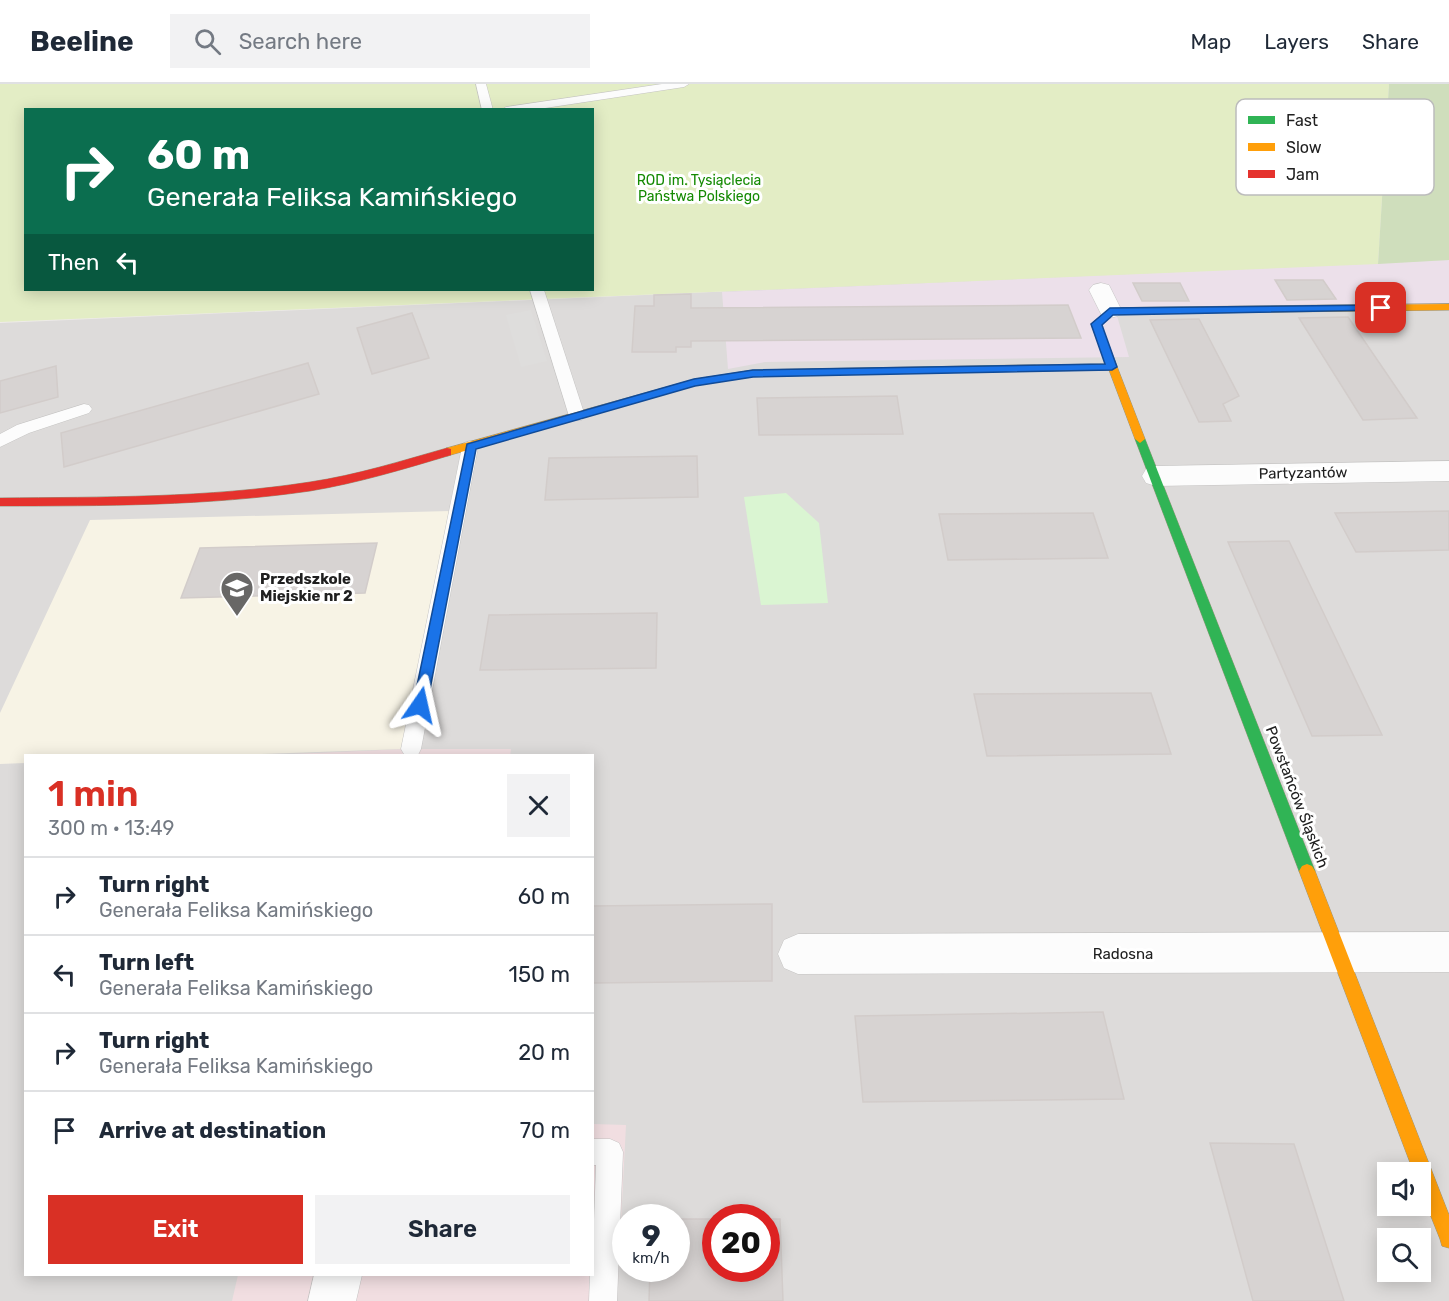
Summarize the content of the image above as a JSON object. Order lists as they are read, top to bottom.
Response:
{
  "streets": {
    "street": ["Partyzantów", "Powstańców Śląskich", "Radosna"]
  },
  "crossings": [
    ["Partyzantów", "Powstańców Śląskich"],
    ["Powstańców Śląskich", "Radosna"]
  ],
  "parks": ["ROD im. Tysiąclecia Państwa Polskiego"],
  "places": {
    "school or university": ["Przedszkole Miejskie nr 2"]
  },
  "legend": ["Fast", "Slow", "Jam"],
  "page": {
    "header": "Beeline",
    "search": "Search here",
    "nav": ["Map", "Layers", "Share"],
    "turn": ["60 m", "Generała Feliksa Kamińskiego"],
    "then": "Then",
    "heading": ["1 min", "300 m · 13:49"],
    "list": [
      {
        "name": "Turn right",
        "note": "Generała Feliksa Kamińskiego",
        "value": "60 m"
      },
      {
        "name": "Turn left",
        "note": "Generała Feliksa Kamińskiego",
        "value": "150 m"
      },
      {
        "name": "Turn right",
        "note": "Generała Feliksa Kamińskiego",
        "value": "20 m"
      },
      {
        "name": "Arrive at destination",
        "value": "70 m"
      }
    ],
    "buttons": ["Exit", "Share"],
    "speed": "9 km/h",
    "limit": "20"
  }
}
